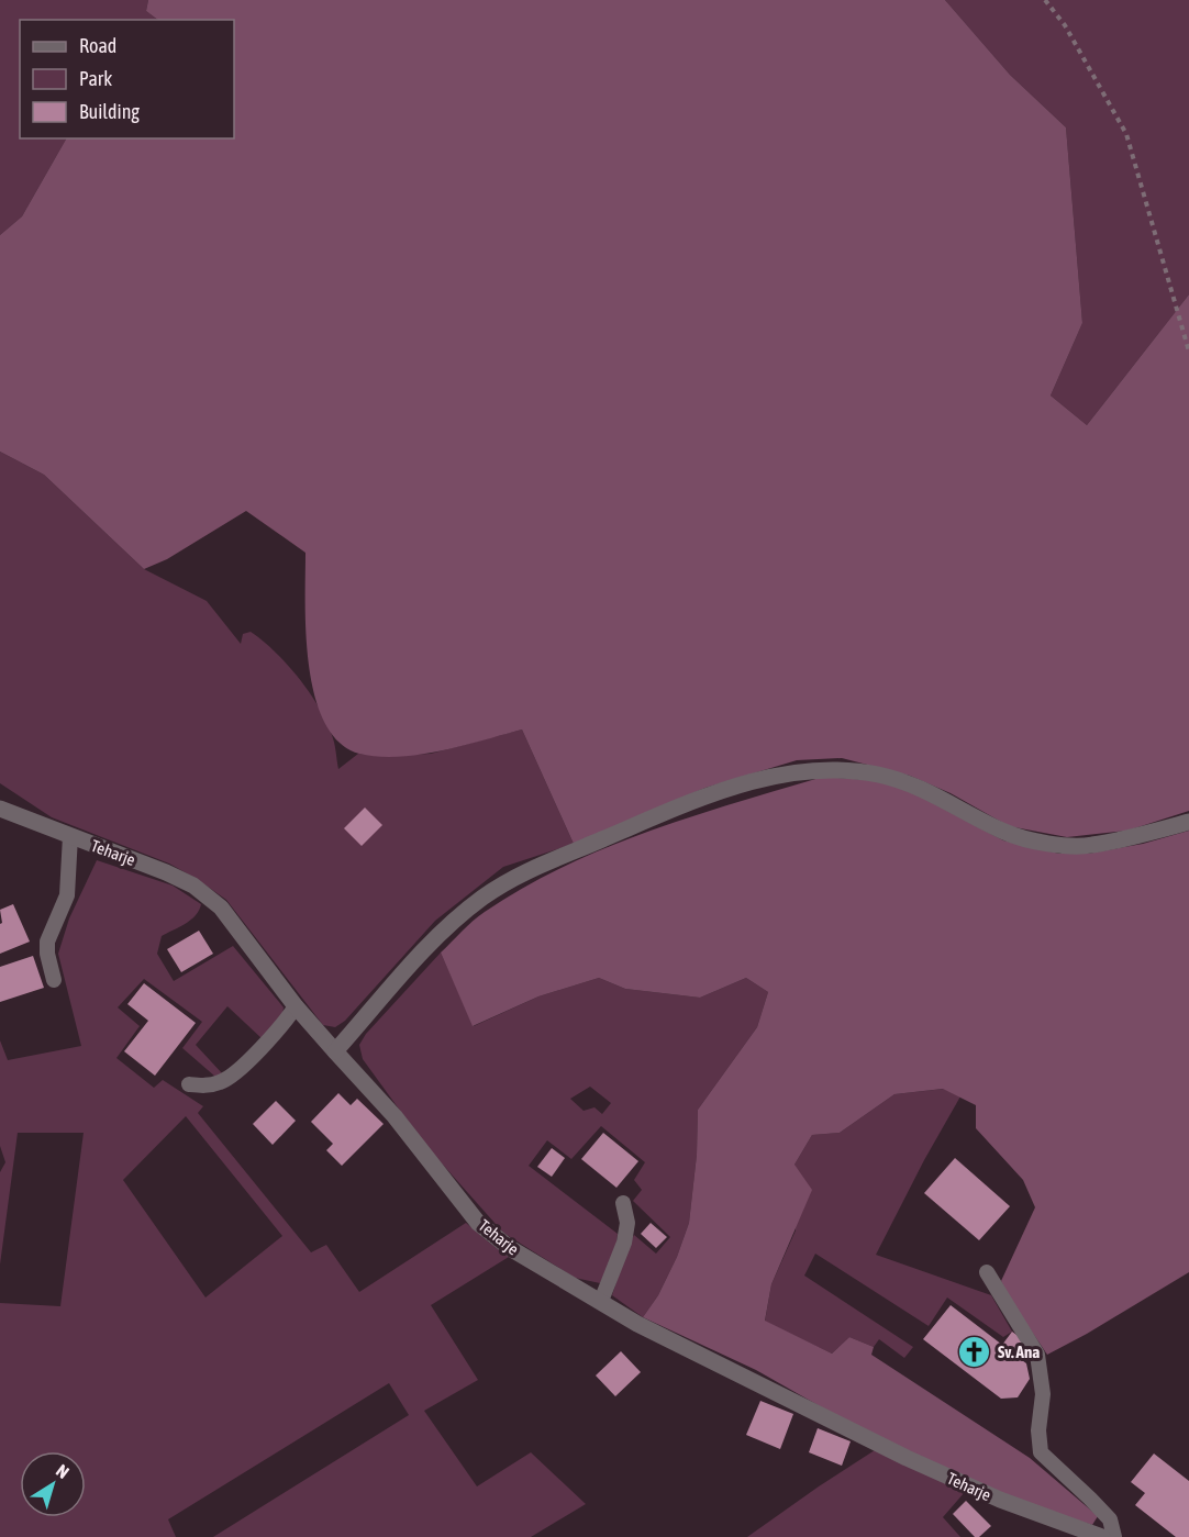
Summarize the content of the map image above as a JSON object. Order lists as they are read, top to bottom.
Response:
{
  "streets": {
    "street": ["Teharje"]
  },
  "places": {
    "church": ["Sv. Ana"]
  },
  "legend": ["Road", "Park", "Building"],
  "north": "top right"
}
